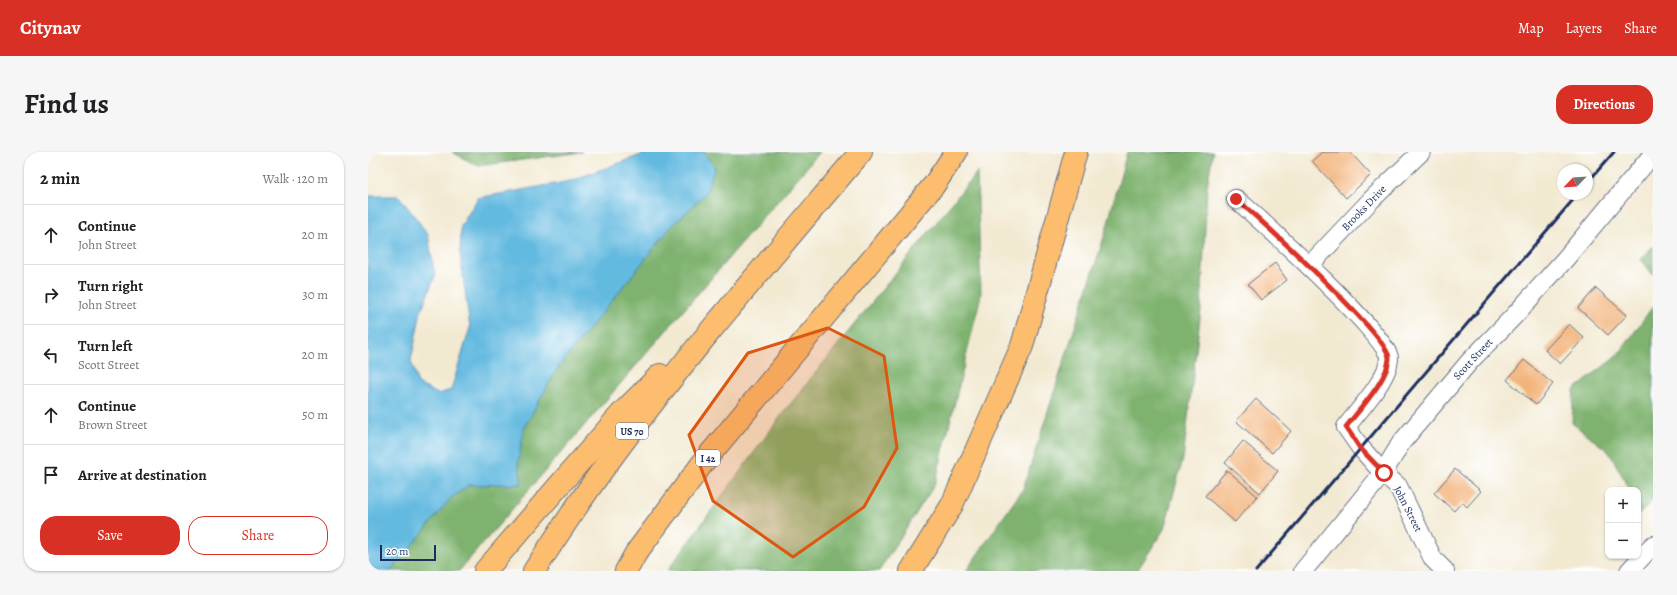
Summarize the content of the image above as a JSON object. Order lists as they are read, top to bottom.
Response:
{
  "streets": {
    "highway": ["US 70", "I 42"],
    "street": ["Brooks Drive", "Scott Street", "John Street"]
  },
  "crossings": [
    ["Brooks Drive", "John Street"],
    ["Scott Street", "John Street"]
  ],
  "scale_bar": "20 m",
  "north": "bottom left",
  "page": {
    "header": "Citynav",
    "nav": ["Map", "Layers", "Share"],
    "title": "Find us",
    "buttons": [
      "Directions",
      ["Save", "Share"]
    ],
    "heading": ["2 min", "Walk · 120 m"],
    "list": [
      ["Continue", "John Street", "20 m"],
      ["Turn right", "John Street", "30 m"],
      ["Turn left", "Scott Street", "20 m"],
      ["Continue", "Brown Street", "50 m"],
      "Arrive at destination"
    ],
    "map_buttons": ["+", "−"],
    "scale": "20 m"
  }
}
